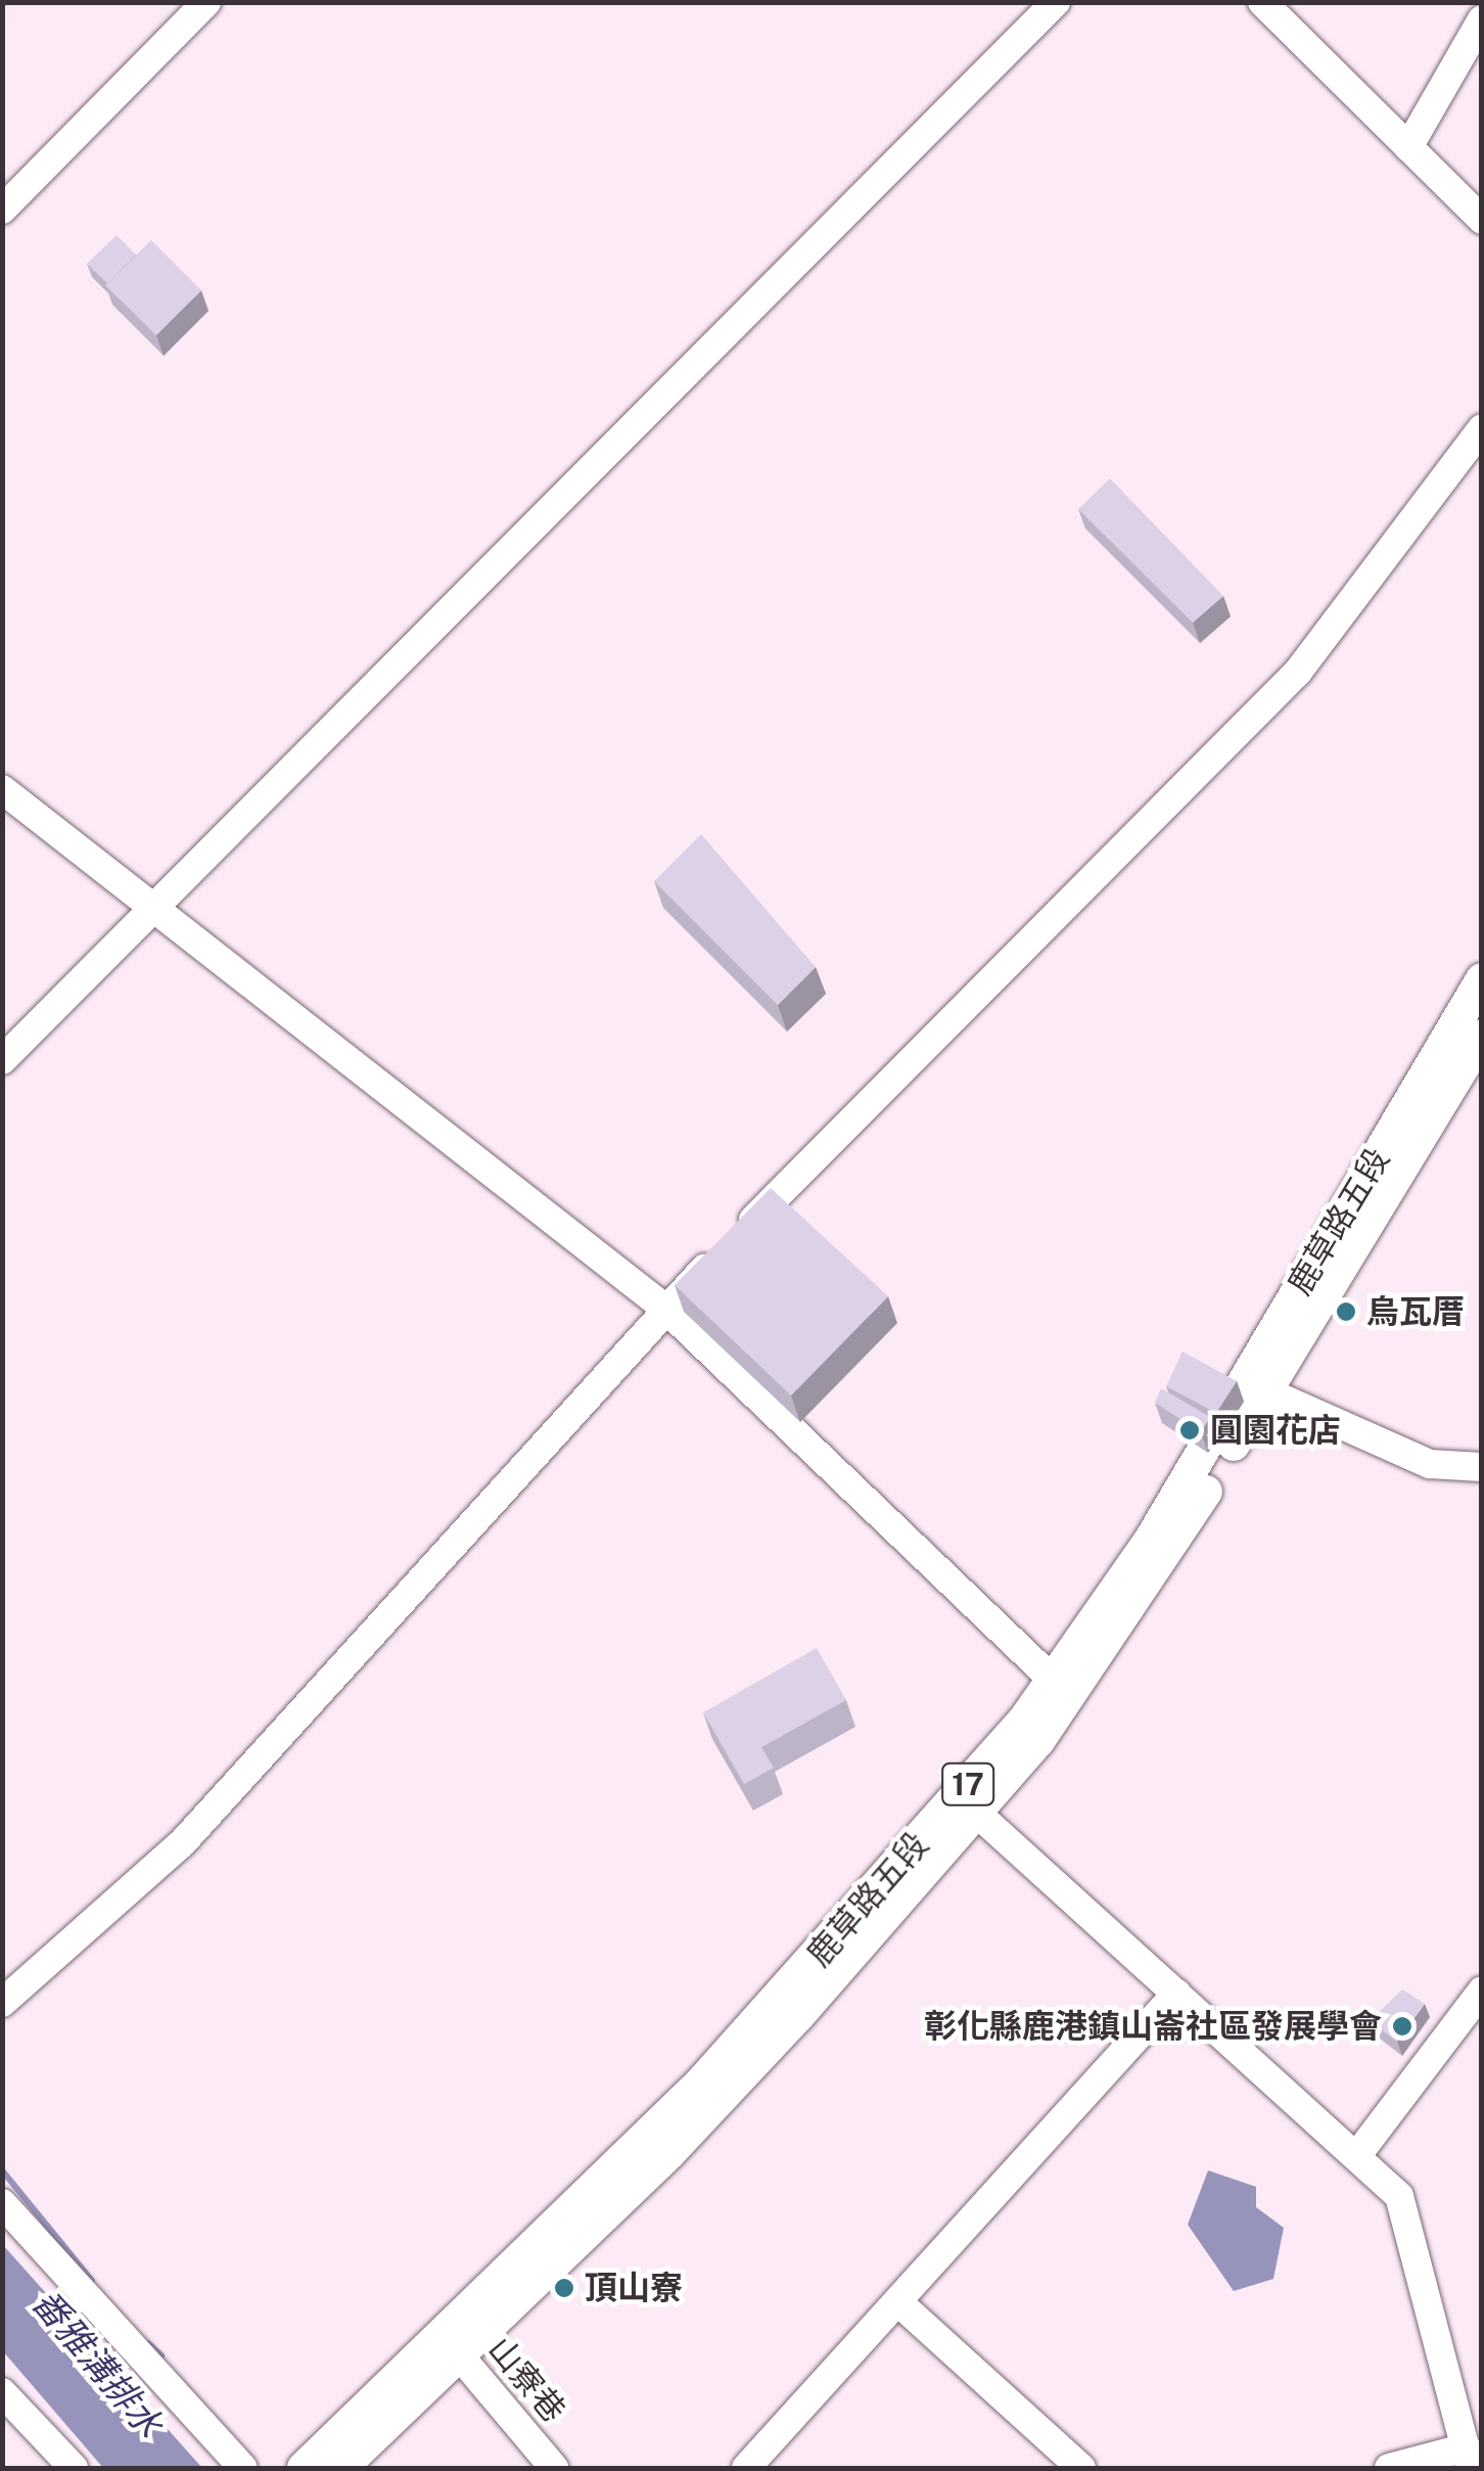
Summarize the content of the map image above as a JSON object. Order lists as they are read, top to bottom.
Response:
{
  "streets": {
    "main road": ["鹿草路五段", "17"],
    "street": ["山寮巷"]
  },
  "crossings": [
    ["鹿草路五段", "山寮巷"]
  ],
  "water": ["番雅溝排水"],
  "places": [
    "烏瓦厝",
    "圓園花店",
    "彰化縣鹿港鎮山崙社區發展學會",
    "頂山寮"
  ]
}
